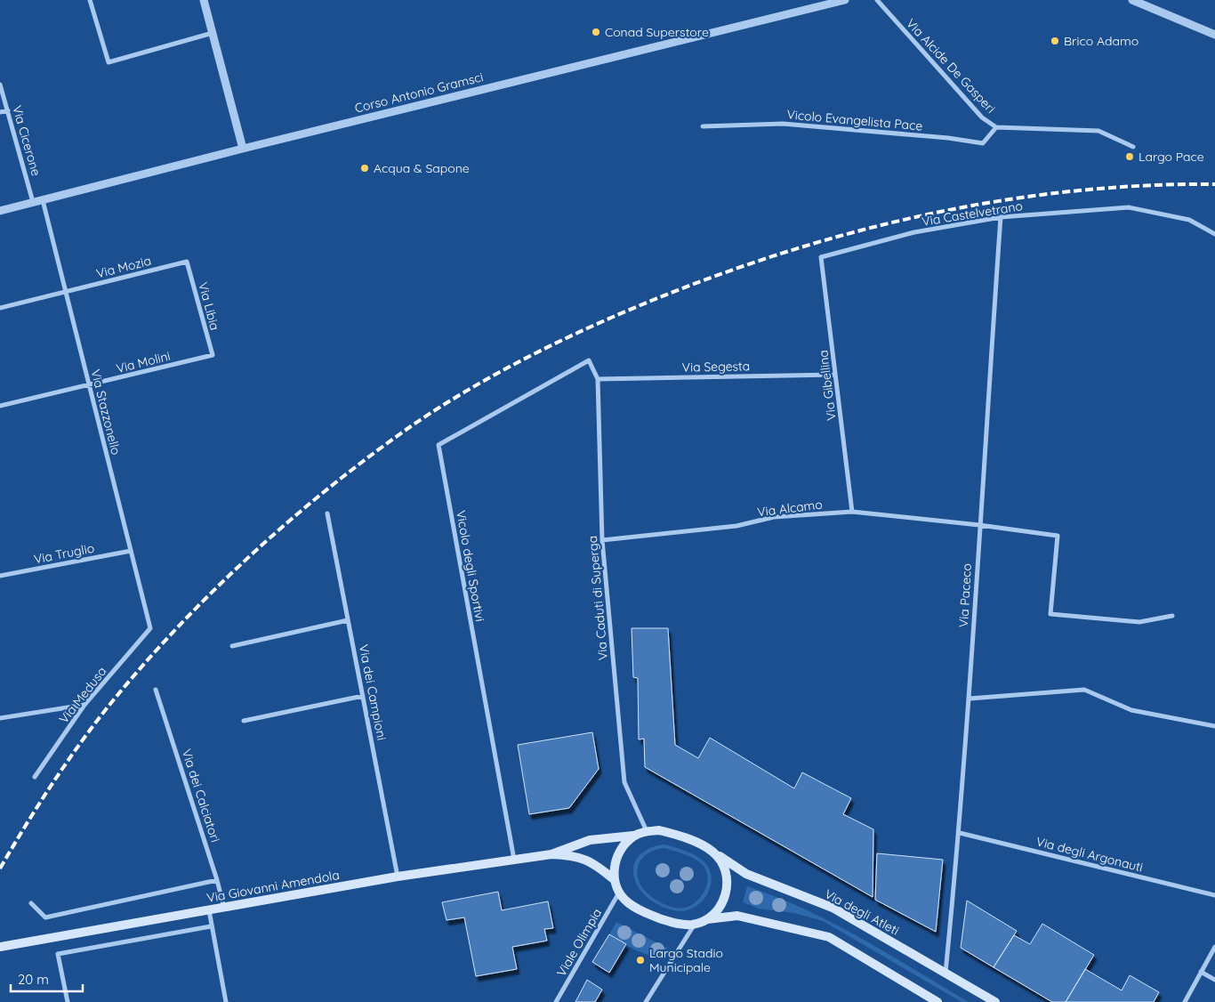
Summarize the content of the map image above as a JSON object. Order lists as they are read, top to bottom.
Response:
{
  "streets": {
    "main road": ["Via Giovanni Amendola", "Via degli Atleti"],
    "street": [
      "Via Alcide De Gasperi",
      "Corso Antonio Gramsci",
      "Vicolo Evangelista Pace",
      "Via Cicerone",
      "Via Castelvetrano",
      "Via Mozia",
      "Via Libia",
      "Via Molini",
      "Via Segesta",
      "Via Gibellina",
      "Via Stazzonello",
      "Via Alcamo",
      "Via Truglio",
      "Vicolo degli Sportivi",
      "Via Paceco",
      "Via Caduti di Superga",
      "Via dei Campioni",
      "Via Medusa",
      "Via dei Calciatori",
      "Via degli Argonauti",
      "Viale Olimpia"
    ]
  },
  "crossings": [
    ["Via Alcide De Gasperi", "Vicolo Evangelista Pace"],
    ["Corso Antonio Gramsci", "Via Cicerone"],
    ["Corso Antonio Gramsci", "Via Stazzonello"],
    ["Via Castelvetrano", "Via Gibellina"],
    ["Via Castelvetrano", "Via Paceco"],
    ["Via Mozia", "Via Libia"],
    ["Via Mozia", "Via Stazzonello"],
    ["Via Libia", "Via Molini"],
    ["Via Molini", "Via Stazzonello"],
    ["Via Segesta", "Via Gibellina"],
    ["Via Segesta", "Via Caduti di Superga"],
    ["Via Gibellina", "Via Alcamo"],
    ["Via Stazzonello", "Via Truglio"],
    ["Via Stazzonello", "Via Medusa"],
    ["Via Alcamo", "Via Paceco"],
    ["Via Alcamo", "Via Caduti di Superga"],
    ["Vicolo degli Sportivi", "Via Caduti di Superga"],
    ["Vicolo degli Sportivi", "Via Giovanni Amendola"],
    ["Via Paceco", "Via degli Argonauti"],
    ["Via Paceco", "Via degli Atleti"],
    ["Via Caduti di Superga", "Via degli Atleti"],
    ["Via Caduti di Superga", "Viale Olimpia"],
    ["Via dei Campioni", "Via Giovanni Amendola"],
    ["Via dei Calciatori", "Via Giovanni Amendola"],
    ["Via degli Atleti", "Viale Olimpia"]
  ],
  "places": [
    "Conad Superstore",
    "Brico Adamo",
    "Largo Pace",
    "Acqua & Sapone",
    "Largo Stadio Municipale"
  ],
  "scale_bar": "20 m"
}
